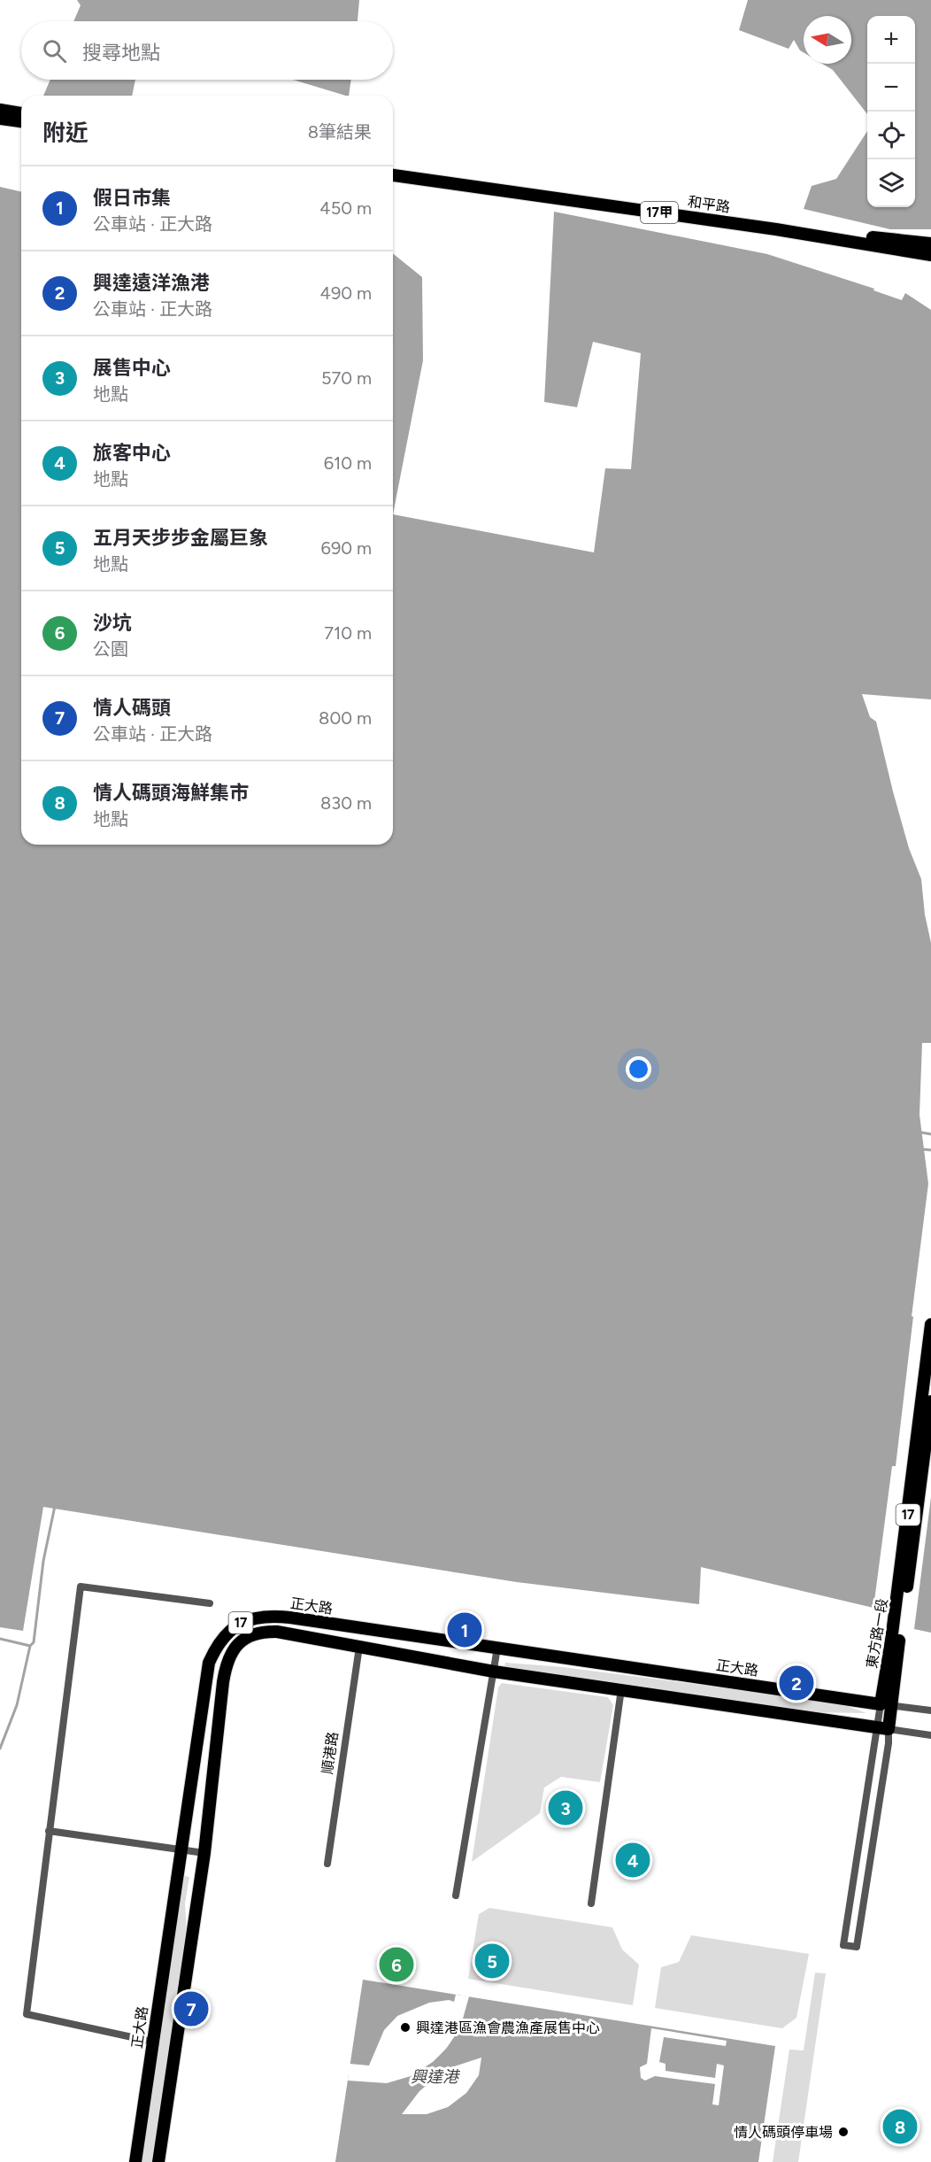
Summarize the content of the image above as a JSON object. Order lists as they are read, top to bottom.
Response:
{
  "streets": {
    "main road": [
      "和平路",
      "17甲",
      "17",
      "正大路",
      "東方路一段"
    ],
    "street": ["順港路"]
  },
  "crossings": [
    ["17", "東方路一段"],
    ["17", "順港路"],
    ["正大路", "東方路一段"]
  ],
  "water": ["興達港"],
  "places": ["興達港區漁會農漁產展售中心", "情人碼頭停車場"],
  "north": "left",
  "page": {
    "map_buttons": ["+", "−"],
    "search": "搜尋地點",
    "heading": ["附近", "8筆結果"],
    "list": [
      {
        "mark": "1",
        "name": "假日市集",
        "note": "公車站 · 正大路",
        "value": "450 m"
      },
      {
        "mark": "2",
        "name": "興達遠洋漁港",
        "note": "公車站 · 正大路",
        "value": "490 m"
      },
      {
        "mark": "3",
        "name": "展售中心",
        "note": "地點",
        "value": "570 m"
      },
      {
        "mark": "4",
        "name": "旅客中心",
        "note": "地點",
        "value": "610 m"
      },
      {
        "mark": "5",
        "name": "五月天步步金屬巨象",
        "note": "地點",
        "value": "690 m"
      },
      {
        "mark": "6",
        "name": "沙坑",
        "note": "公園",
        "value": "710 m"
      },
      {
        "mark": "7",
        "name": "情人碼頭",
        "note": "公車站 · 正大路",
        "value": "800 m"
      },
      {
        "mark": "8",
        "name": "情人碼頭海鮮集市",
        "note": "地點",
        "value": "830 m"
      }
    ],
    "pins": [
      "1",
      "2",
      "3",
      "4",
      "5",
      "6",
      "7",
      "8"
    ]
  }
}
